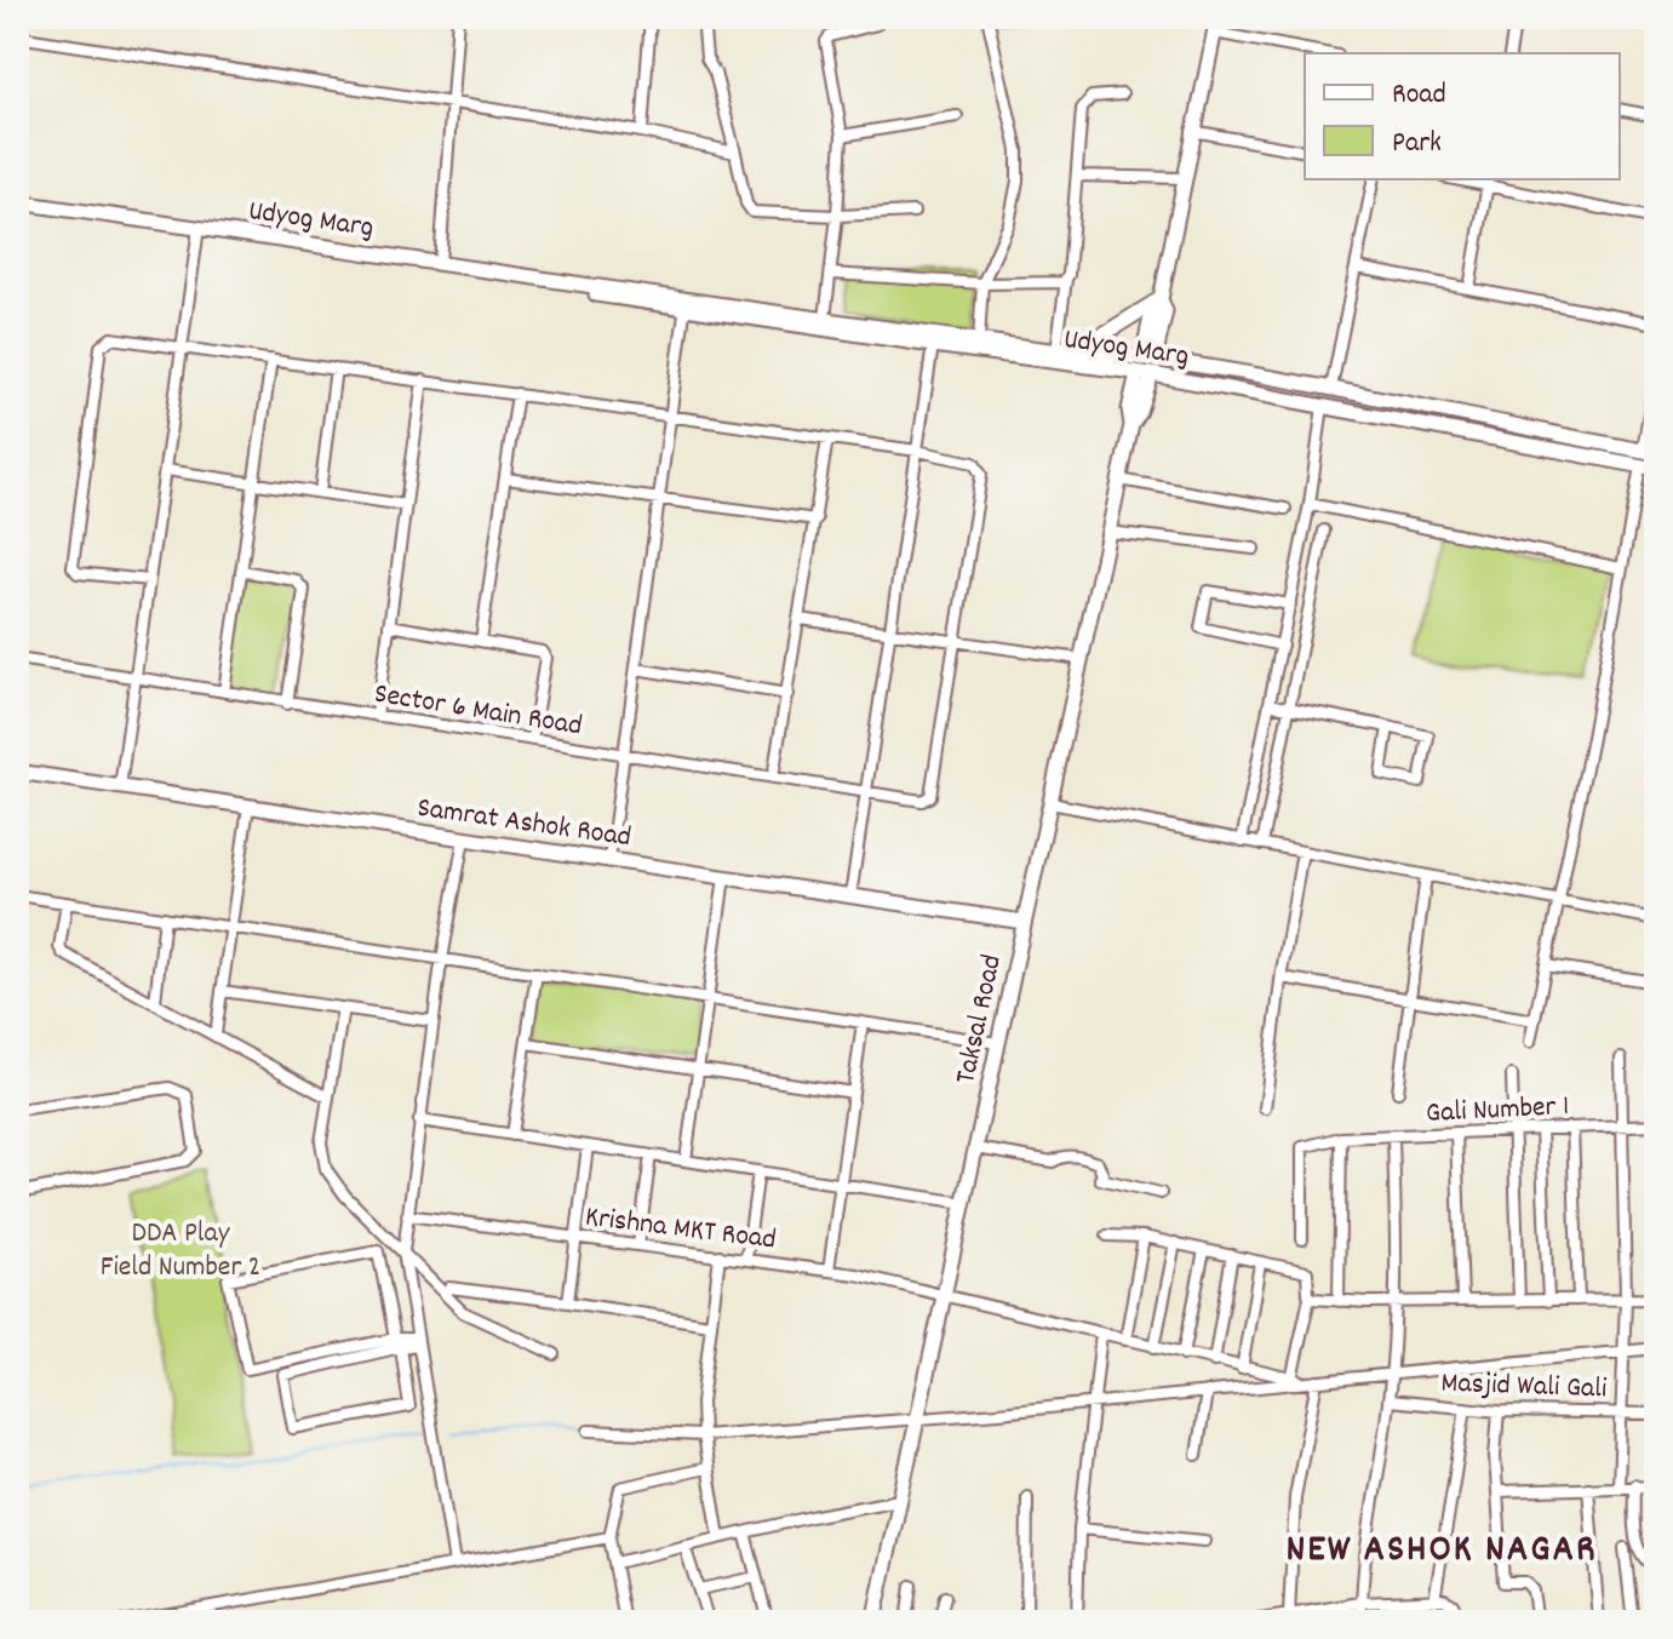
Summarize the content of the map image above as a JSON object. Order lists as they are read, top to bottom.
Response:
{
  "streets": {
    "street": [
      "Udyog Marg",
      "Sector 6 Main Road",
      "Samrat Ashok Road",
      "Taksal Road",
      "Gali Number 1",
      "Krishna MKT Road",
      "Masjid Wali Gali"
    ]
  },
  "crossings": [
    ["Udyog Marg", "Taksal Road"],
    ["Samrat Ashok Road", "Taksal Road"],
    ["Taksal Road", "Krishna MKT Road"]
  ],
  "districts": ["NEW ASHOK NAGAR"],
  "parks": ["DDA Play Field Number 2"],
  "legend": ["Road", "Park"]
}
